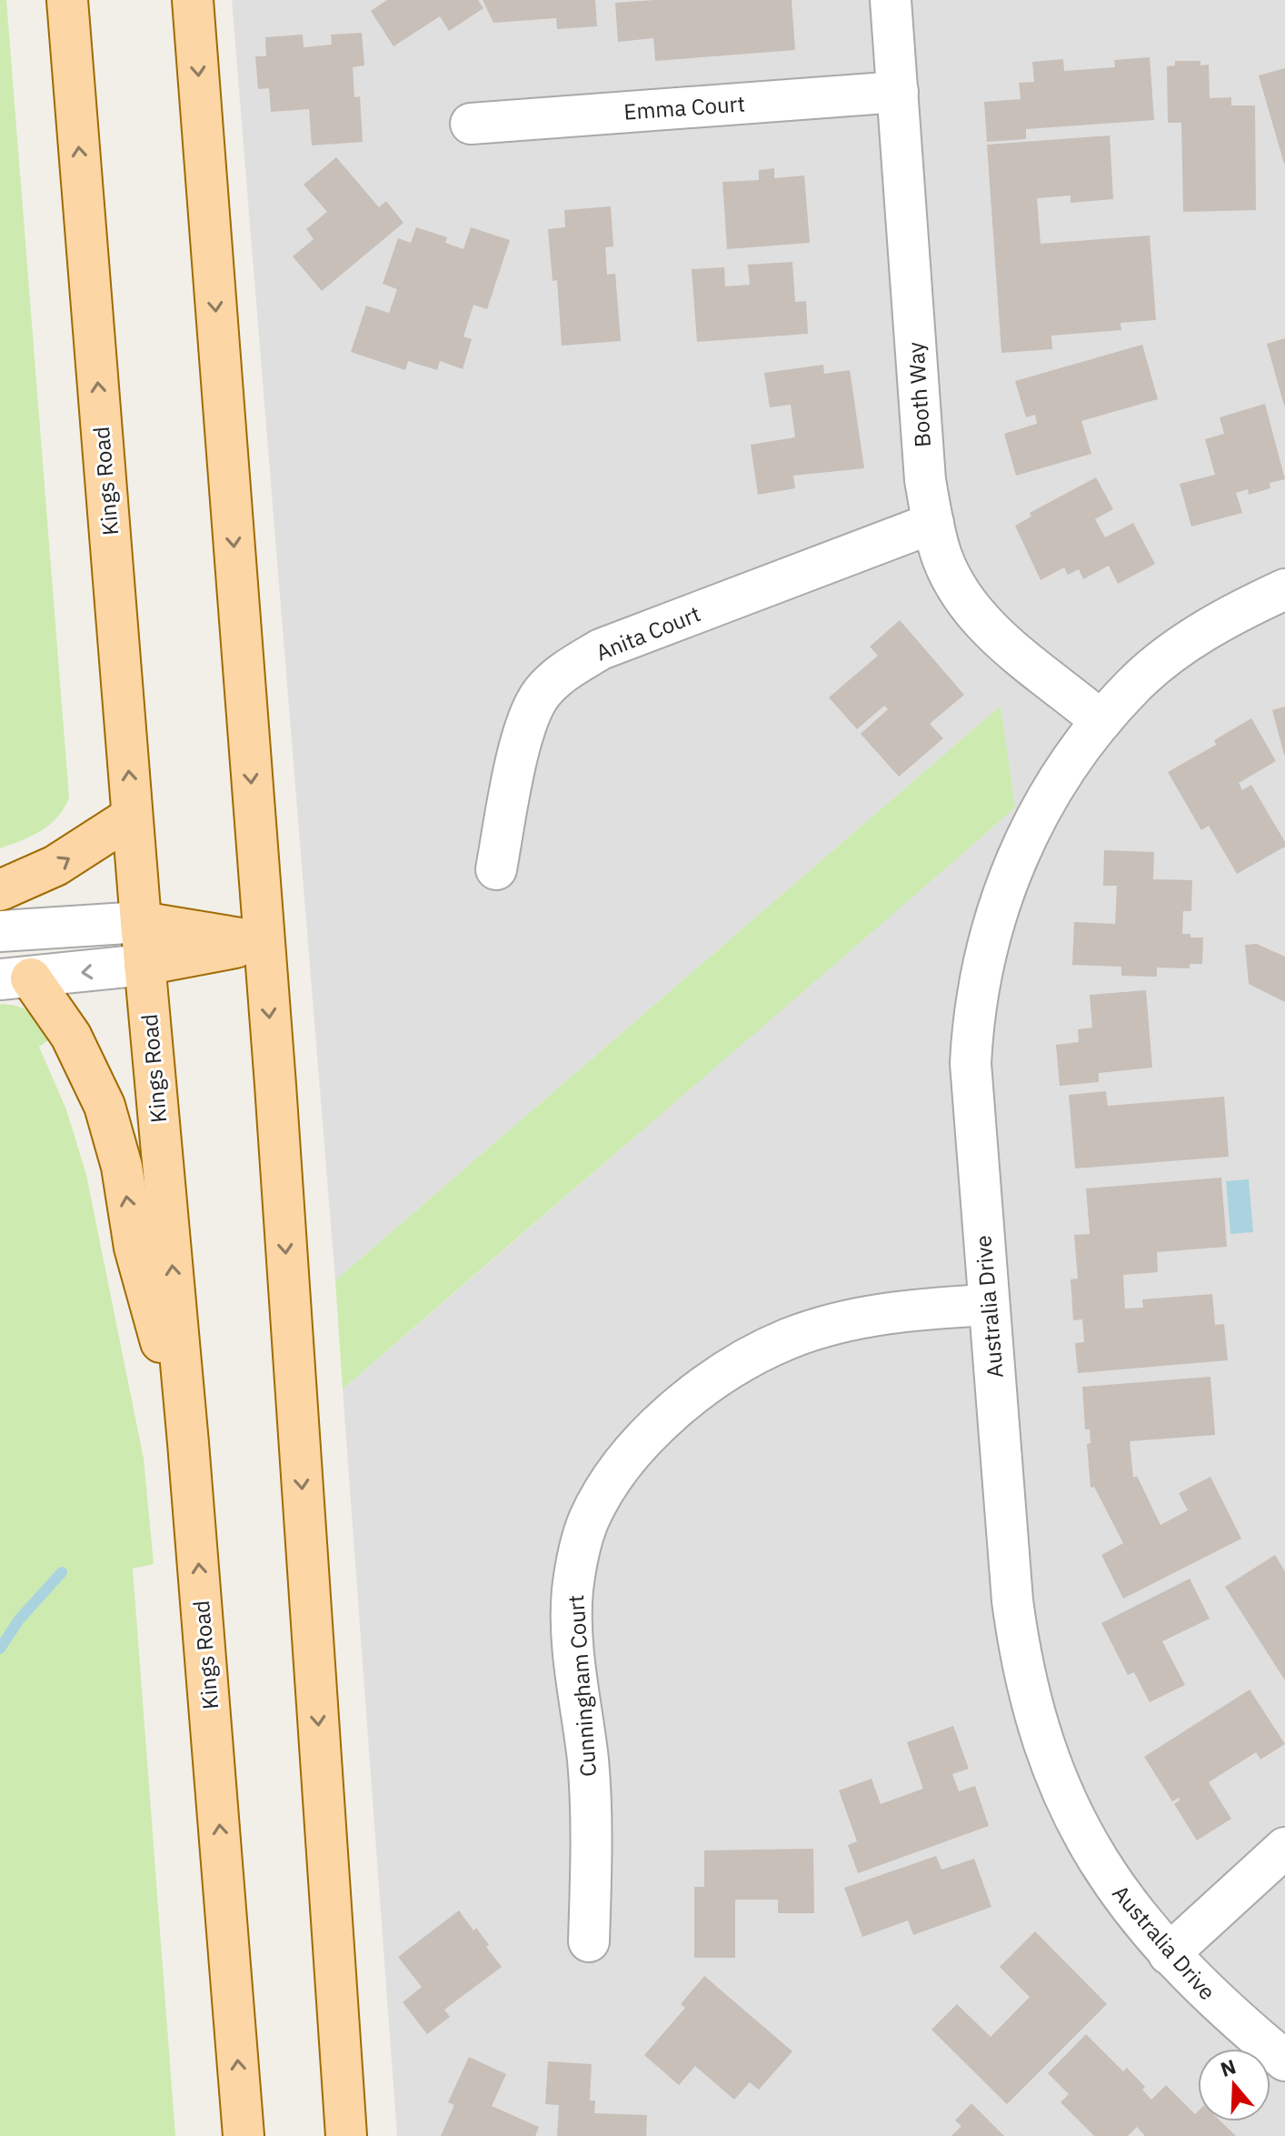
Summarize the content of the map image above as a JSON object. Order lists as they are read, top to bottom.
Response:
{
  "streets": {
    "main road": ["Kings Road"],
    "street": [
      "Emma Court",
      "Booth Way",
      "Anita Court",
      "Australia Drive",
      "Cunningham Court"
    ]
  },
  "crossings": [
    ["Emma Court", "Booth Way"],
    ["Booth Way", "Anita Court"],
    ["Booth Way", "Australia Drive"],
    ["Australia Drive", "Cunningham Court"]
  ],
  "north": "top"
}
